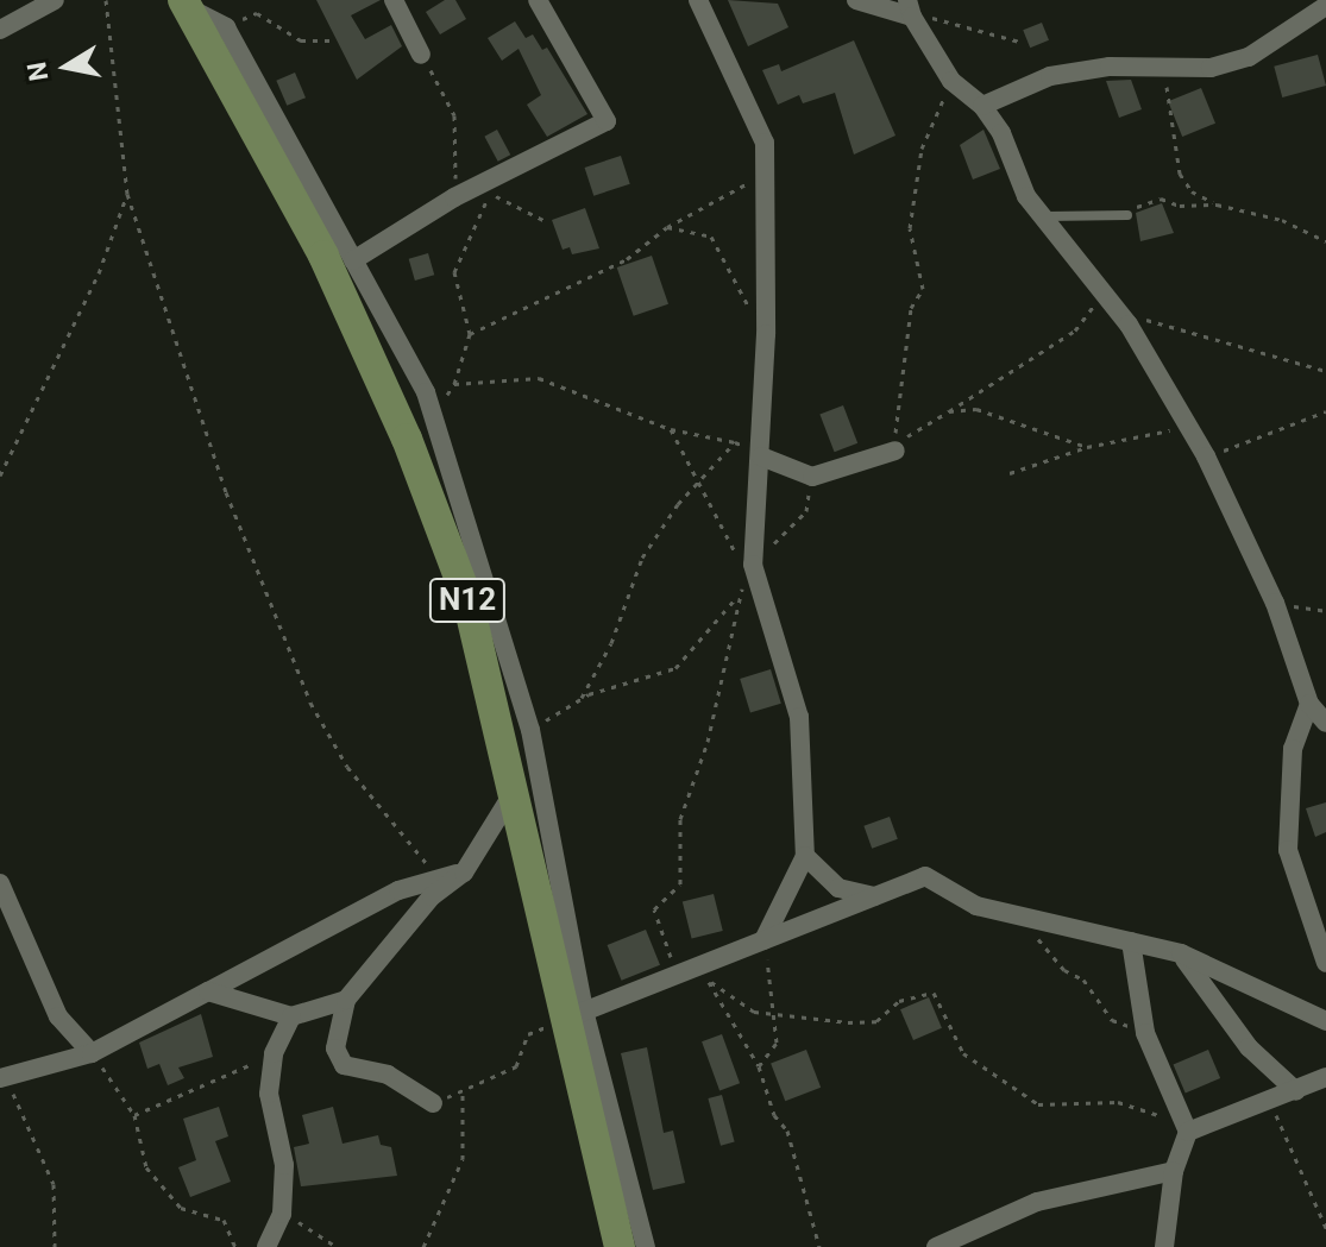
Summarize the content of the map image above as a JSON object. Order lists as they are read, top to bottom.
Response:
{
  "streets": {
    "main road": ["N12"]
  },
  "north": "left"
}
